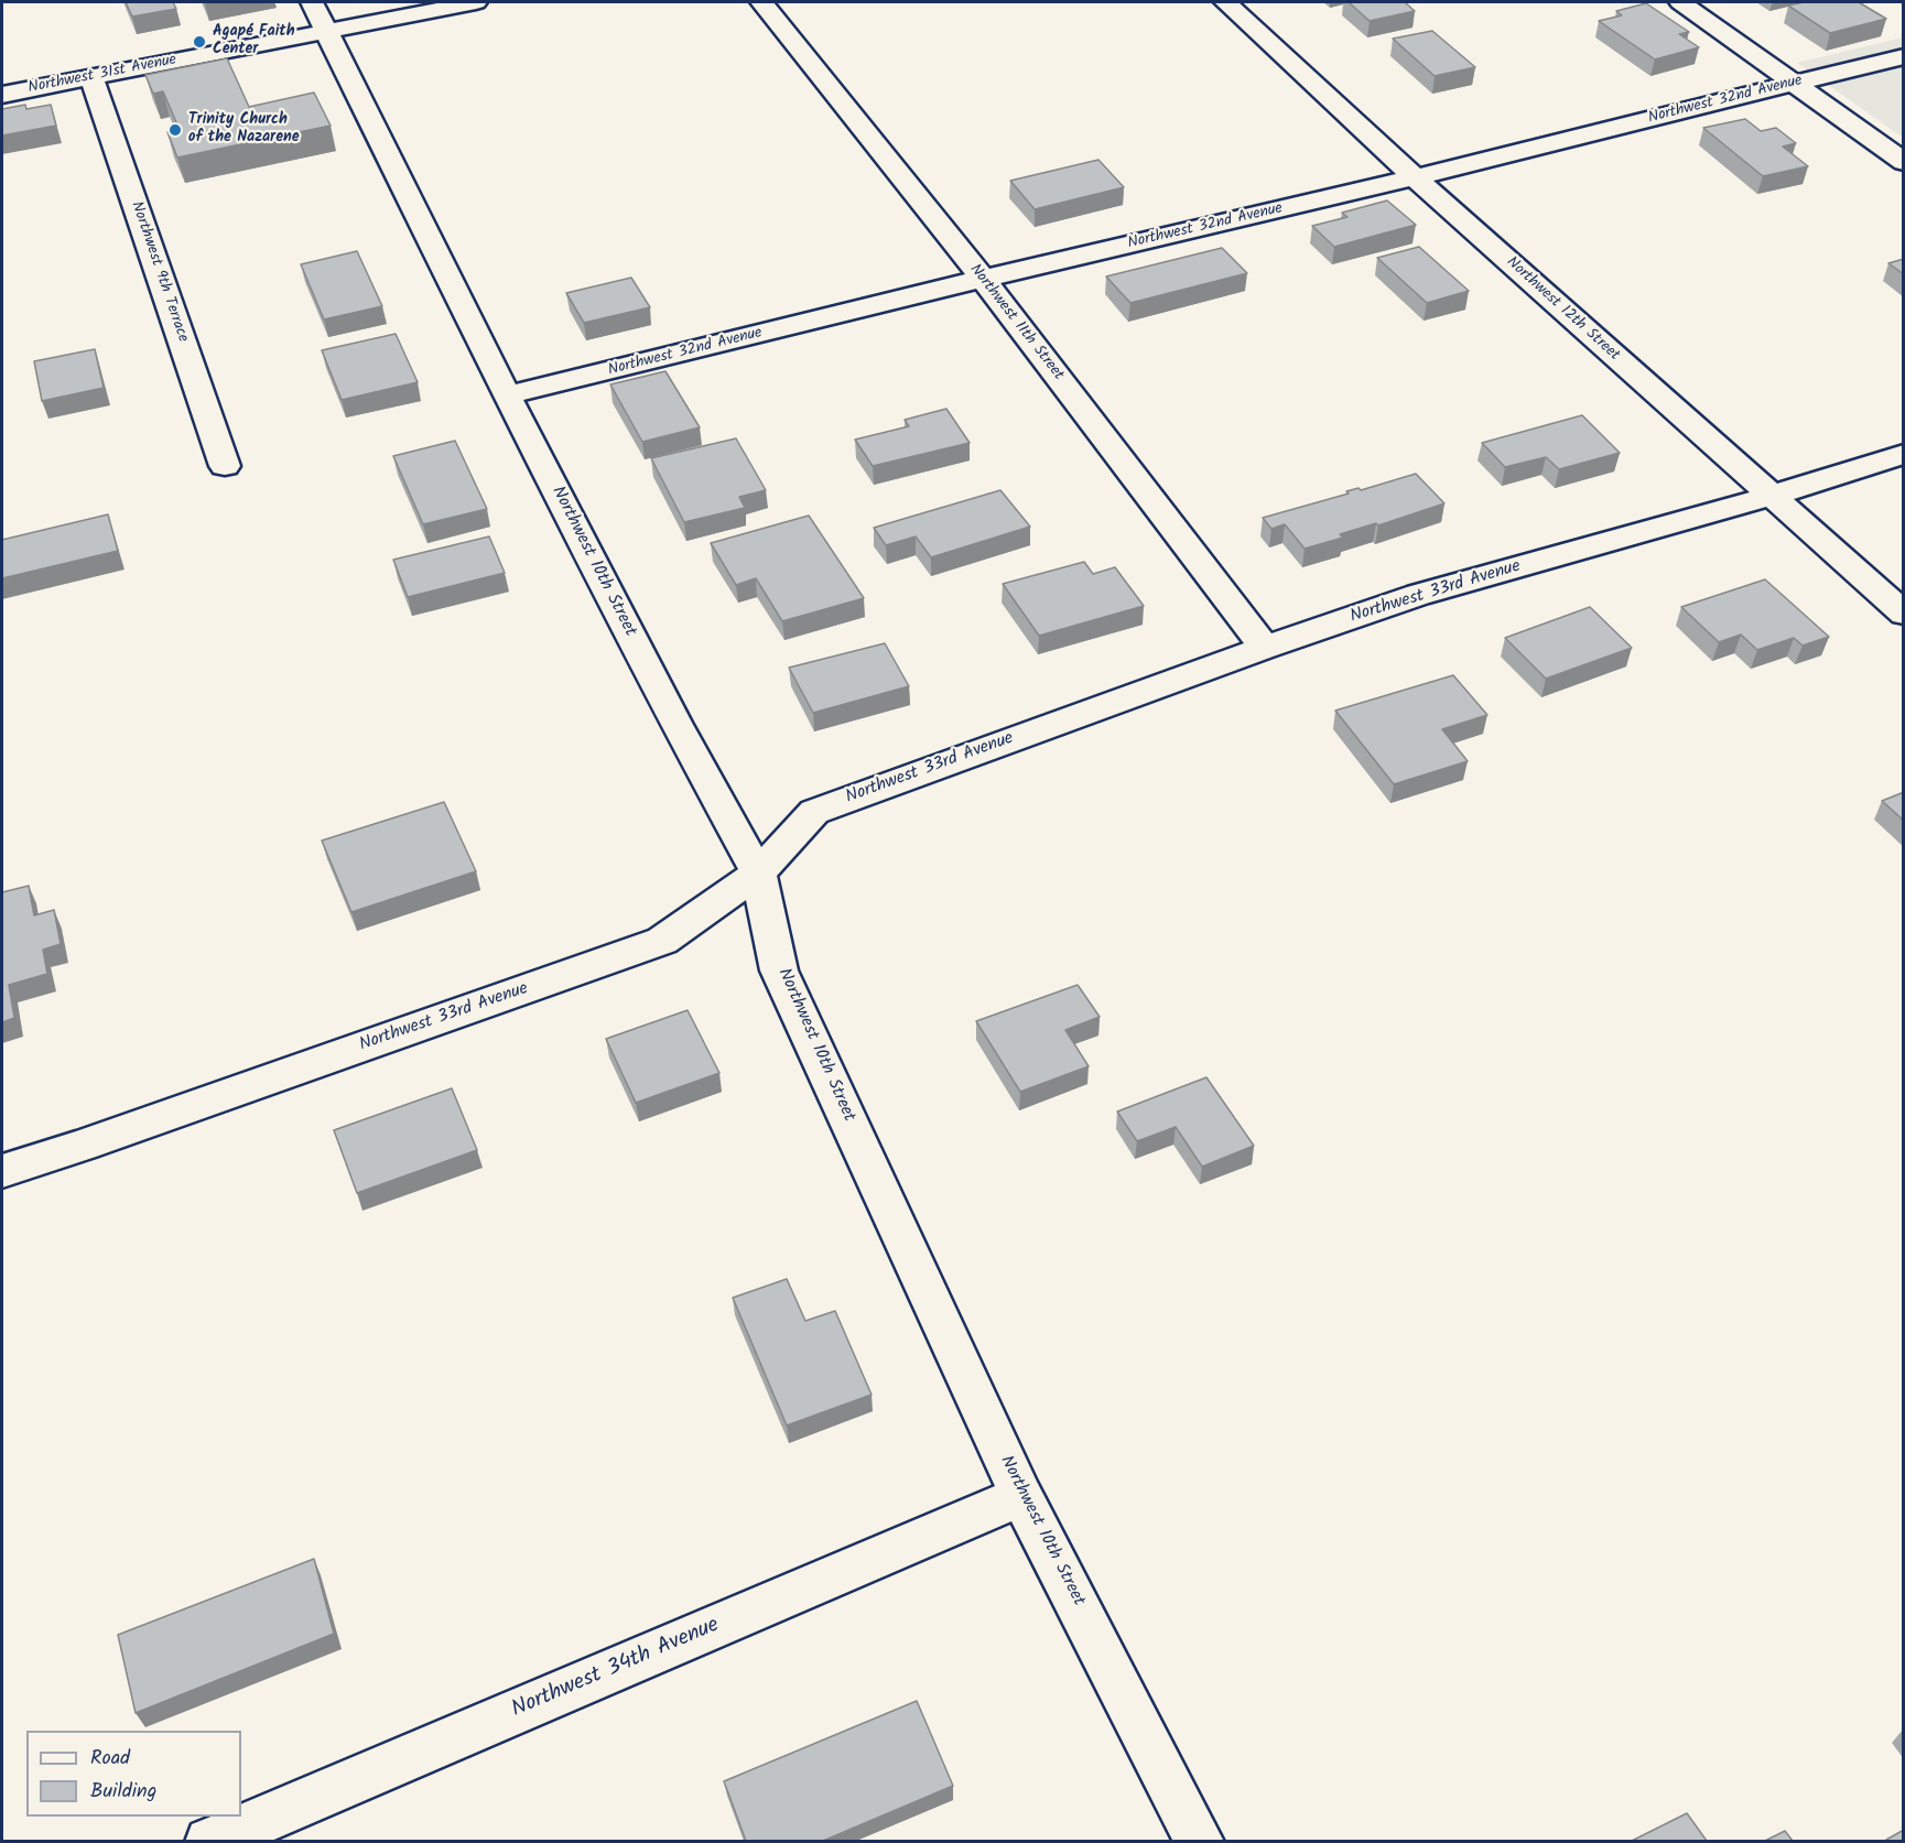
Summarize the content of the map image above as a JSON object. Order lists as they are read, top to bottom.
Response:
{
  "streets": {
    "street": [
      "Northwest 31st Avenue",
      "Northwest 32nd Avenue",
      "Northwest 9th Terrace",
      "Northwest 12th Street",
      "Northwest 11th Street",
      "Northwest 10th Street",
      "Northwest 33rd Avenue",
      "Northwest 34th Avenue"
    ]
  },
  "crossings": [
    ["Northwest 31st Avenue", "Northwest 9th Terrace"],
    ["Northwest 31st Avenue", "Northwest 10th Street"],
    ["Northwest 32nd Avenue", "Northwest 12th Street"],
    ["Northwest 32nd Avenue", "Northwest 11th Street"],
    ["Northwest 32nd Avenue", "Northwest 10th Street"],
    ["Northwest 12th Street", "Northwest 33rd Avenue"],
    ["Northwest 11th Street", "Northwest 33rd Avenue"],
    ["Northwest 10th Street", "Northwest 33rd Avenue"],
    ["Northwest 10th Street", "Northwest 34th Avenue"]
  ],
  "places": ["Agapé Faith Center", "Trinity Church of the Nazarene"],
  "legend": ["Road", "Building"]
}
